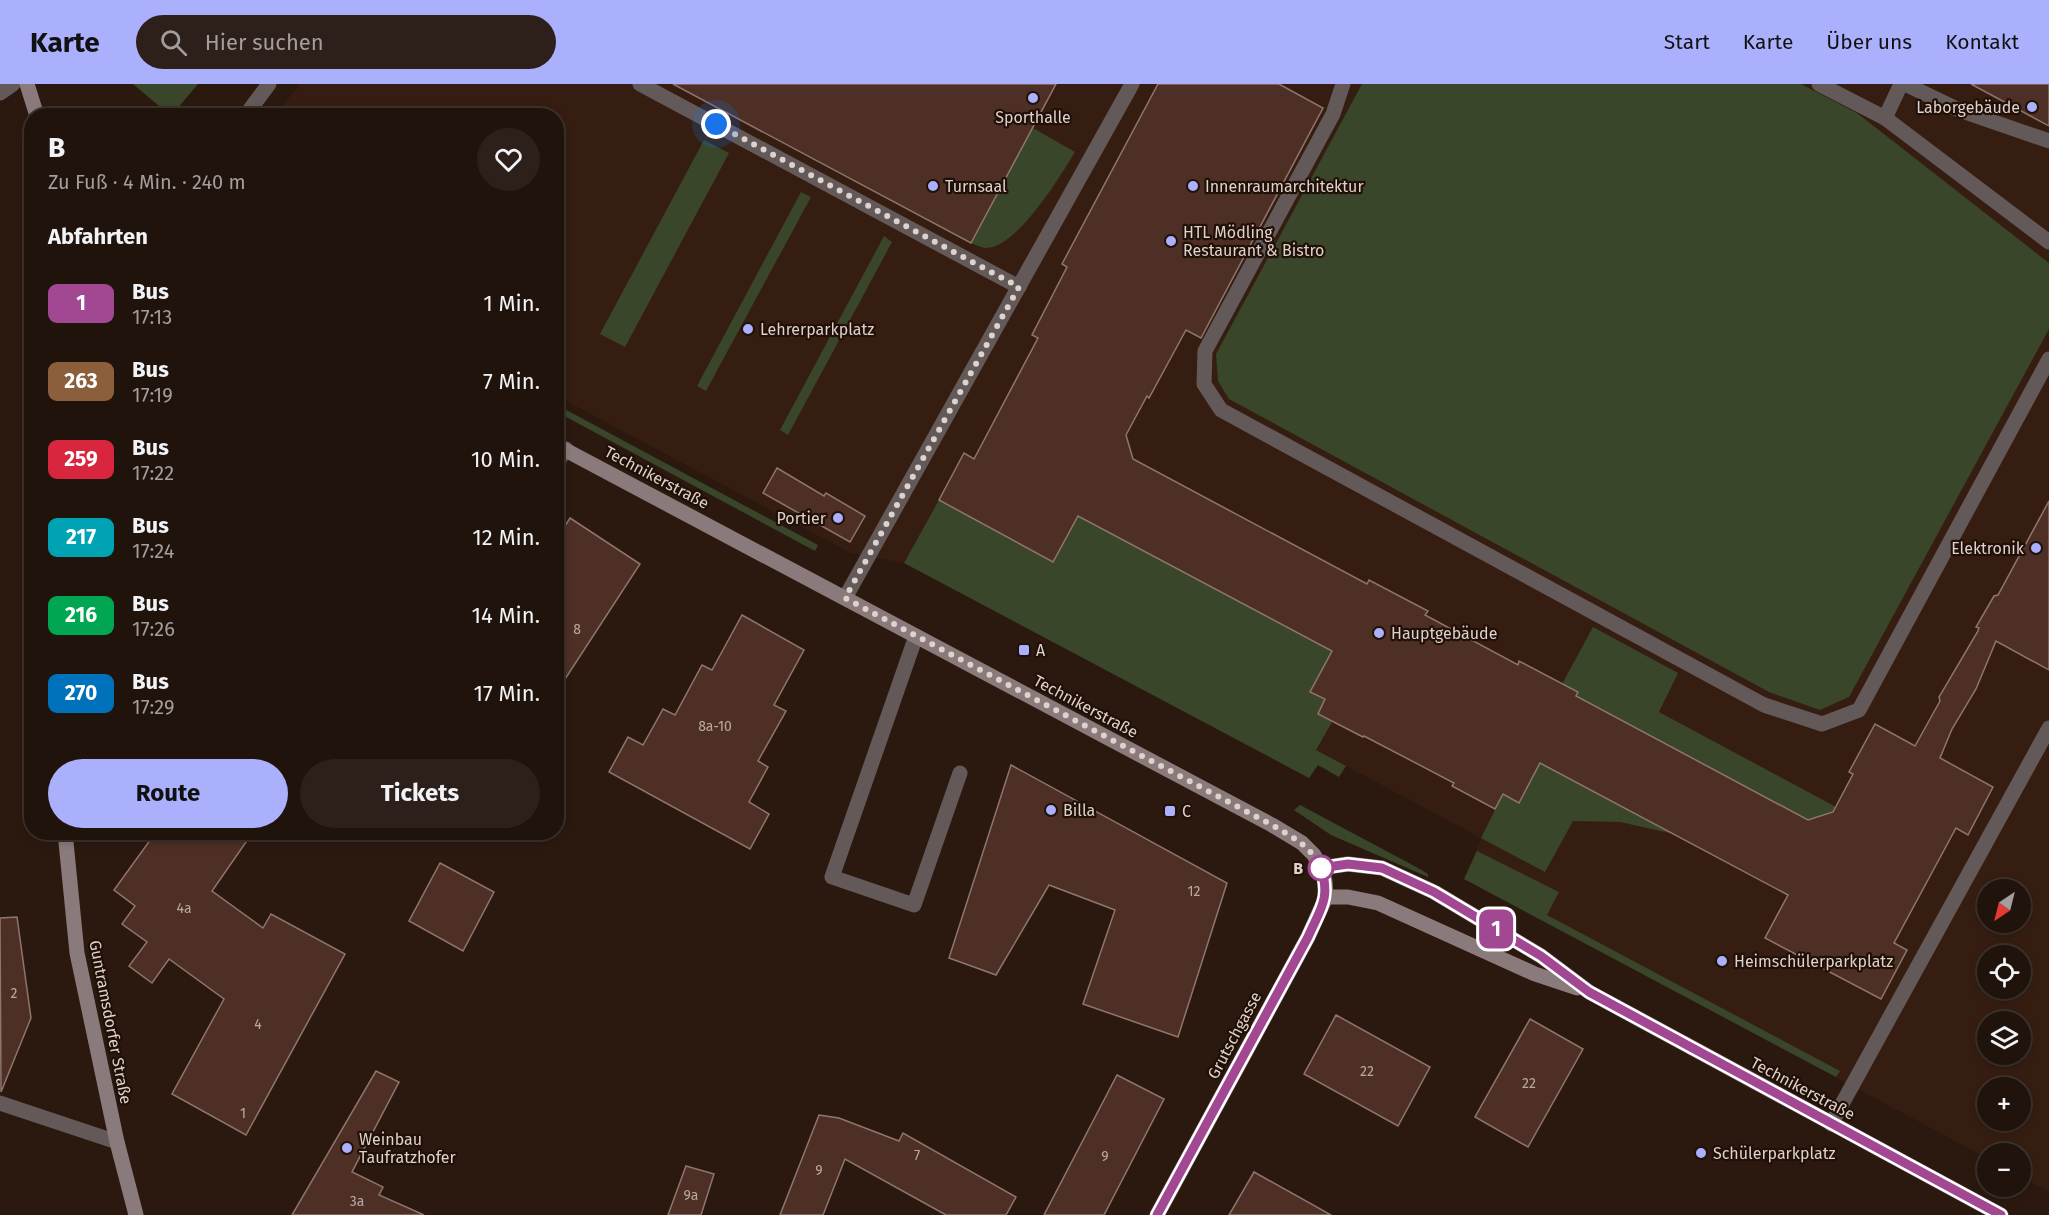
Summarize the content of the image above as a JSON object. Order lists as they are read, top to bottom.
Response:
{
  "streets": {
    "main road": ["Technikerstraße", "Guntramsdorfer Straße", "Grutschgasse"]
  },
  "crossings": [
    ["Technikerstraße", "Grutschgasse"]
  ],
  "places": {
    "other": [
      "Sporthalle",
      "Laborgebäude",
      "Turnsaal",
      "Innenraumarchitektur",
      "HTL Mödling Restaurant & Bistro",
      "Lehrerparkplatz",
      "Portier",
      "Elektronik",
      "Hauptgebäude",
      "Billa",
      "B",
      "Heimschülerparkplatz",
      "Weinbau Taufratzhofer",
      "Schülerparkplatz"
    ],
    "transit": ["A", "C"]
  },
  "lines": ["bus line 1"],
  "house_numbers": [
    "8",
    "8a-10",
    "12",
    "4a",
    "2",
    "4",
    "22",
    "22",
    "1",
    "7",
    "9",
    "9",
    "9a",
    "3a"
  ],
  "north": "bottom left",
  "page": {
    "header": "Karte",
    "search": "Hier suchen",
    "nav": [
      "Start",
      "Karte",
      "Über uns",
      "Kontakt"
    ],
    "on_map": "1",
    "heading": [
      ["B", "Zu Fuß · 4 Min. · 240 m"],
      "Abfahrten"
    ],
    "list": [
      {
        "mark": "1",
        "name": "Bus",
        "note": "17:13",
        "value": "1 Min."
      },
      {
        "mark": "263",
        "name": "Bus",
        "note": "17:19",
        "value": "7 Min."
      },
      {
        "mark": "259",
        "name": "Bus",
        "note": "17:22",
        "value": "10 Min."
      },
      {
        "mark": "217",
        "name": "Bus",
        "note": "17:24",
        "value": "12 Min."
      },
      {
        "mark": "216",
        "name": "Bus",
        "note": "17:26",
        "value": "14 Min."
      },
      {
        "mark": "270",
        "name": "Bus",
        "note": "17:29",
        "value": "17 Min."
      }
    ],
    "buttons": ["Route", "Tickets"],
    "map_buttons": ["+", "−"]
  }
}
